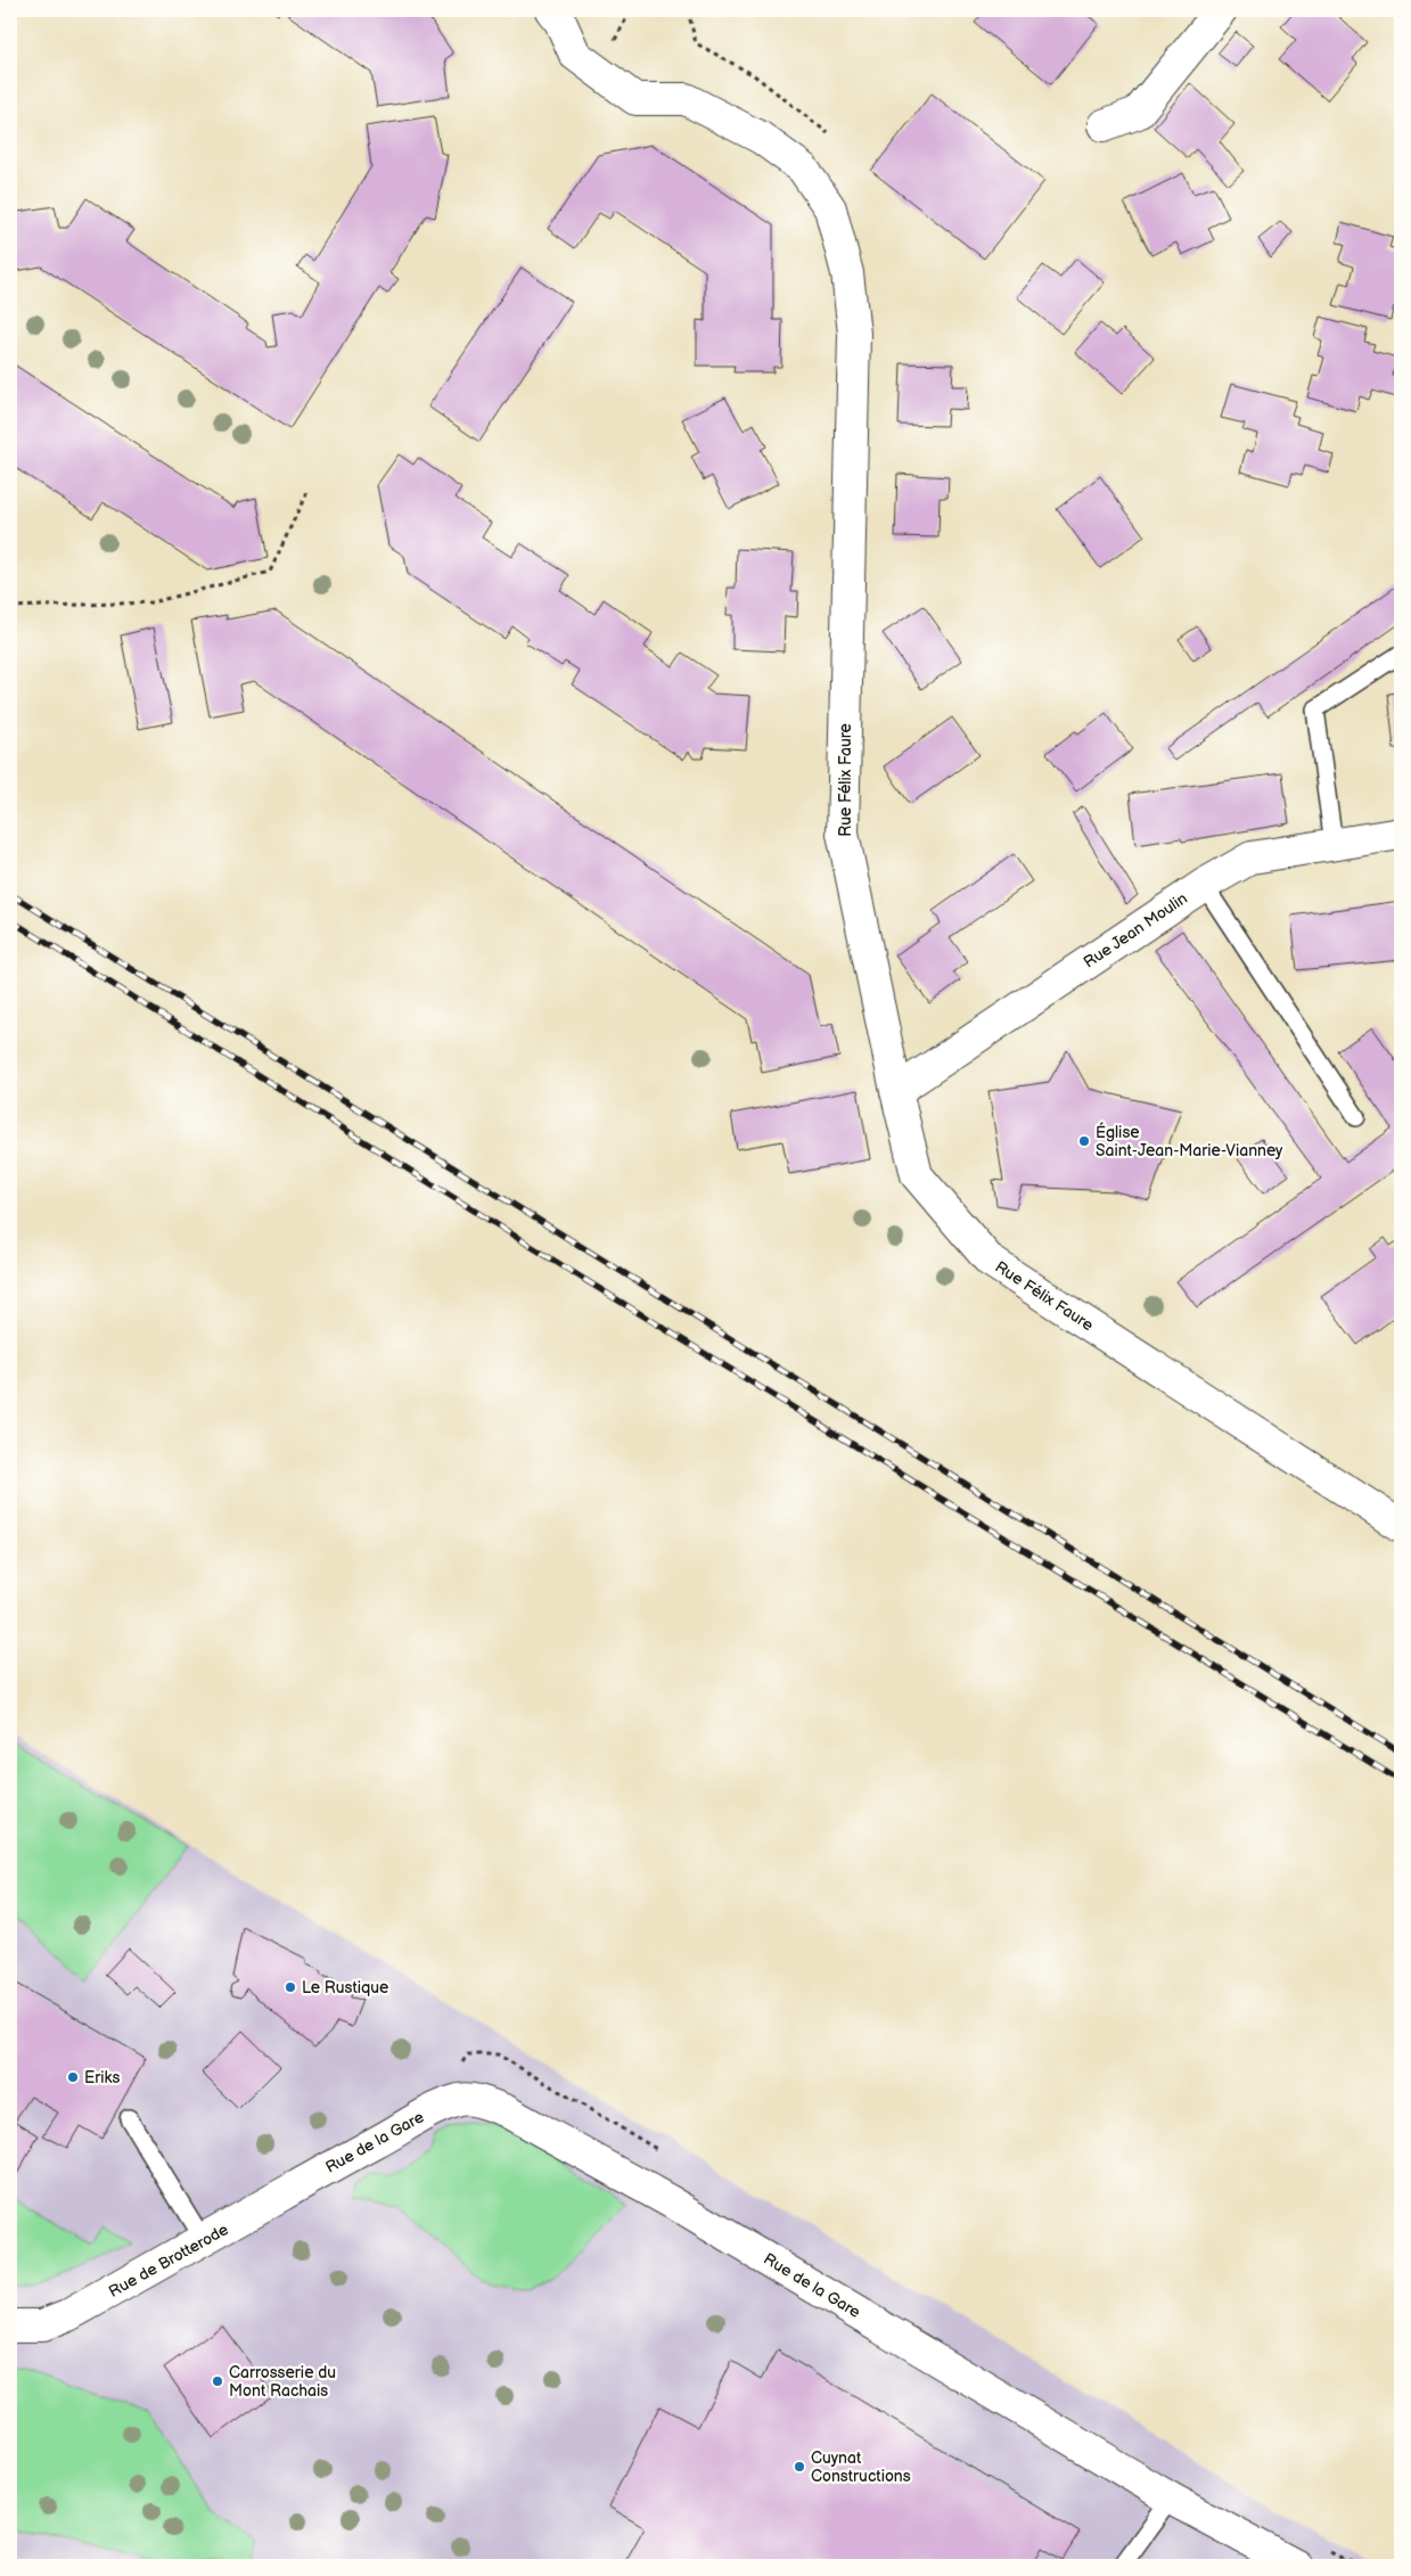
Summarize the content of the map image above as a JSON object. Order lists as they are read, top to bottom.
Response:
{
  "streets": {
    "street": [
      "Rue Félix Faure",
      "Rue Jean Moulin",
      "Rue de la Gare",
      "Rue de Brotterode"
    ]
  },
  "crossings": [
    ["Rue Félix Faure", "Rue Jean Moulin"],
    ["Rue de la Gare", "Rue de Brotterode"]
  ],
  "places": [
    "Église Saint-Jean-Marie-Vianney",
    "Le Rustique",
    "Eriks",
    "Carrosserie du Mont Rachais",
    "Cuynat Constructions"
  ]
}
